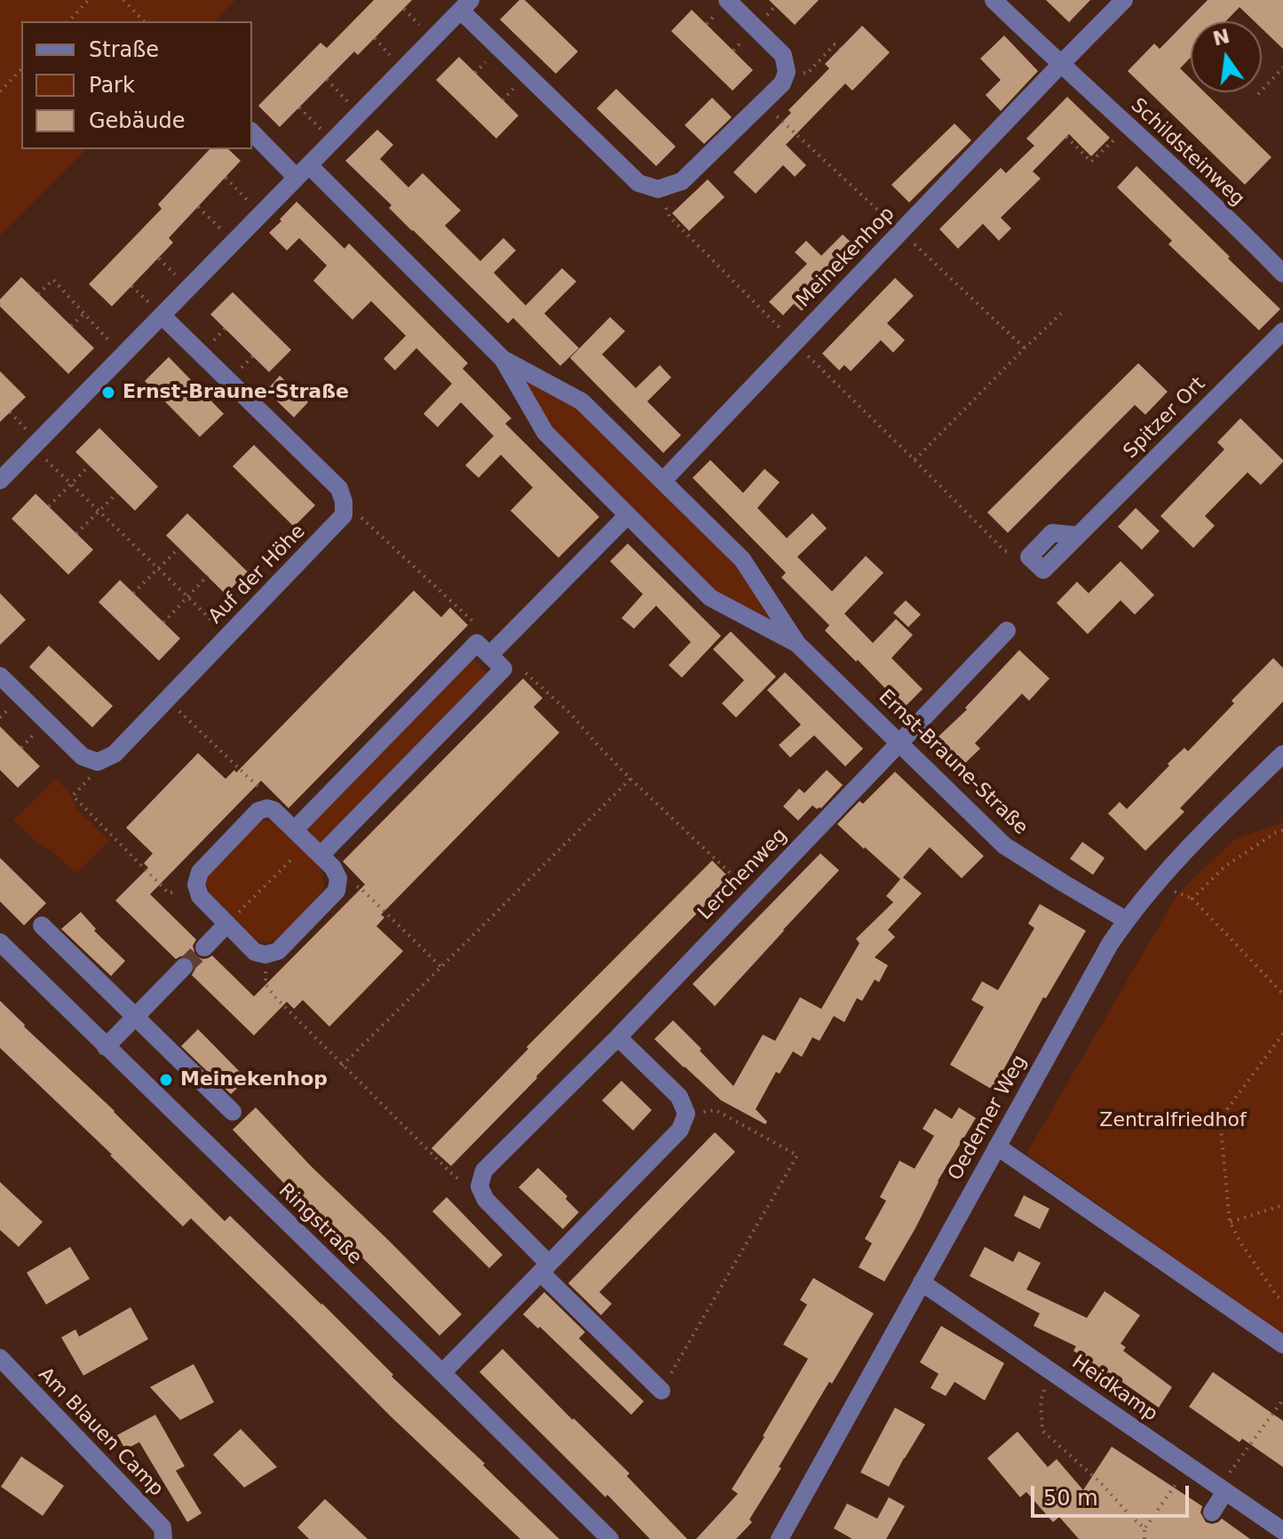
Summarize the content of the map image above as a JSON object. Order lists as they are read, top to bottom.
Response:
{
  "streets": {
    "street": [
      "Schildsteinweg",
      "Meinekenhop",
      "Spitzer Ort",
      "Auf der Höhe",
      "Ernst-Braune-Straße",
      "Lerchenweg",
      "Oedemer Weg",
      "Ringstraße",
      "Heidkamp",
      "Am Blauen Camp"
    ]
  },
  "crossings": [
    ["Schildsteinweg", "Meinekenhop"],
    ["Meinekenhop", "Ernst-Braune-Straße"],
    ["Ernst-Braune-Straße", "Lerchenweg"],
    ["Ernst-Braune-Straße", "Oedemer Weg"],
    ["Oedemer Weg", "Heidkamp"]
  ],
  "parks": ["Zentralfriedhof"],
  "places": ["Ernst-Braune-Straße", "Meinekenhop"],
  "legend": ["Straße", "Park", "Gebäude"],
  "scale_bar": "50 m",
  "north": "top"
}
